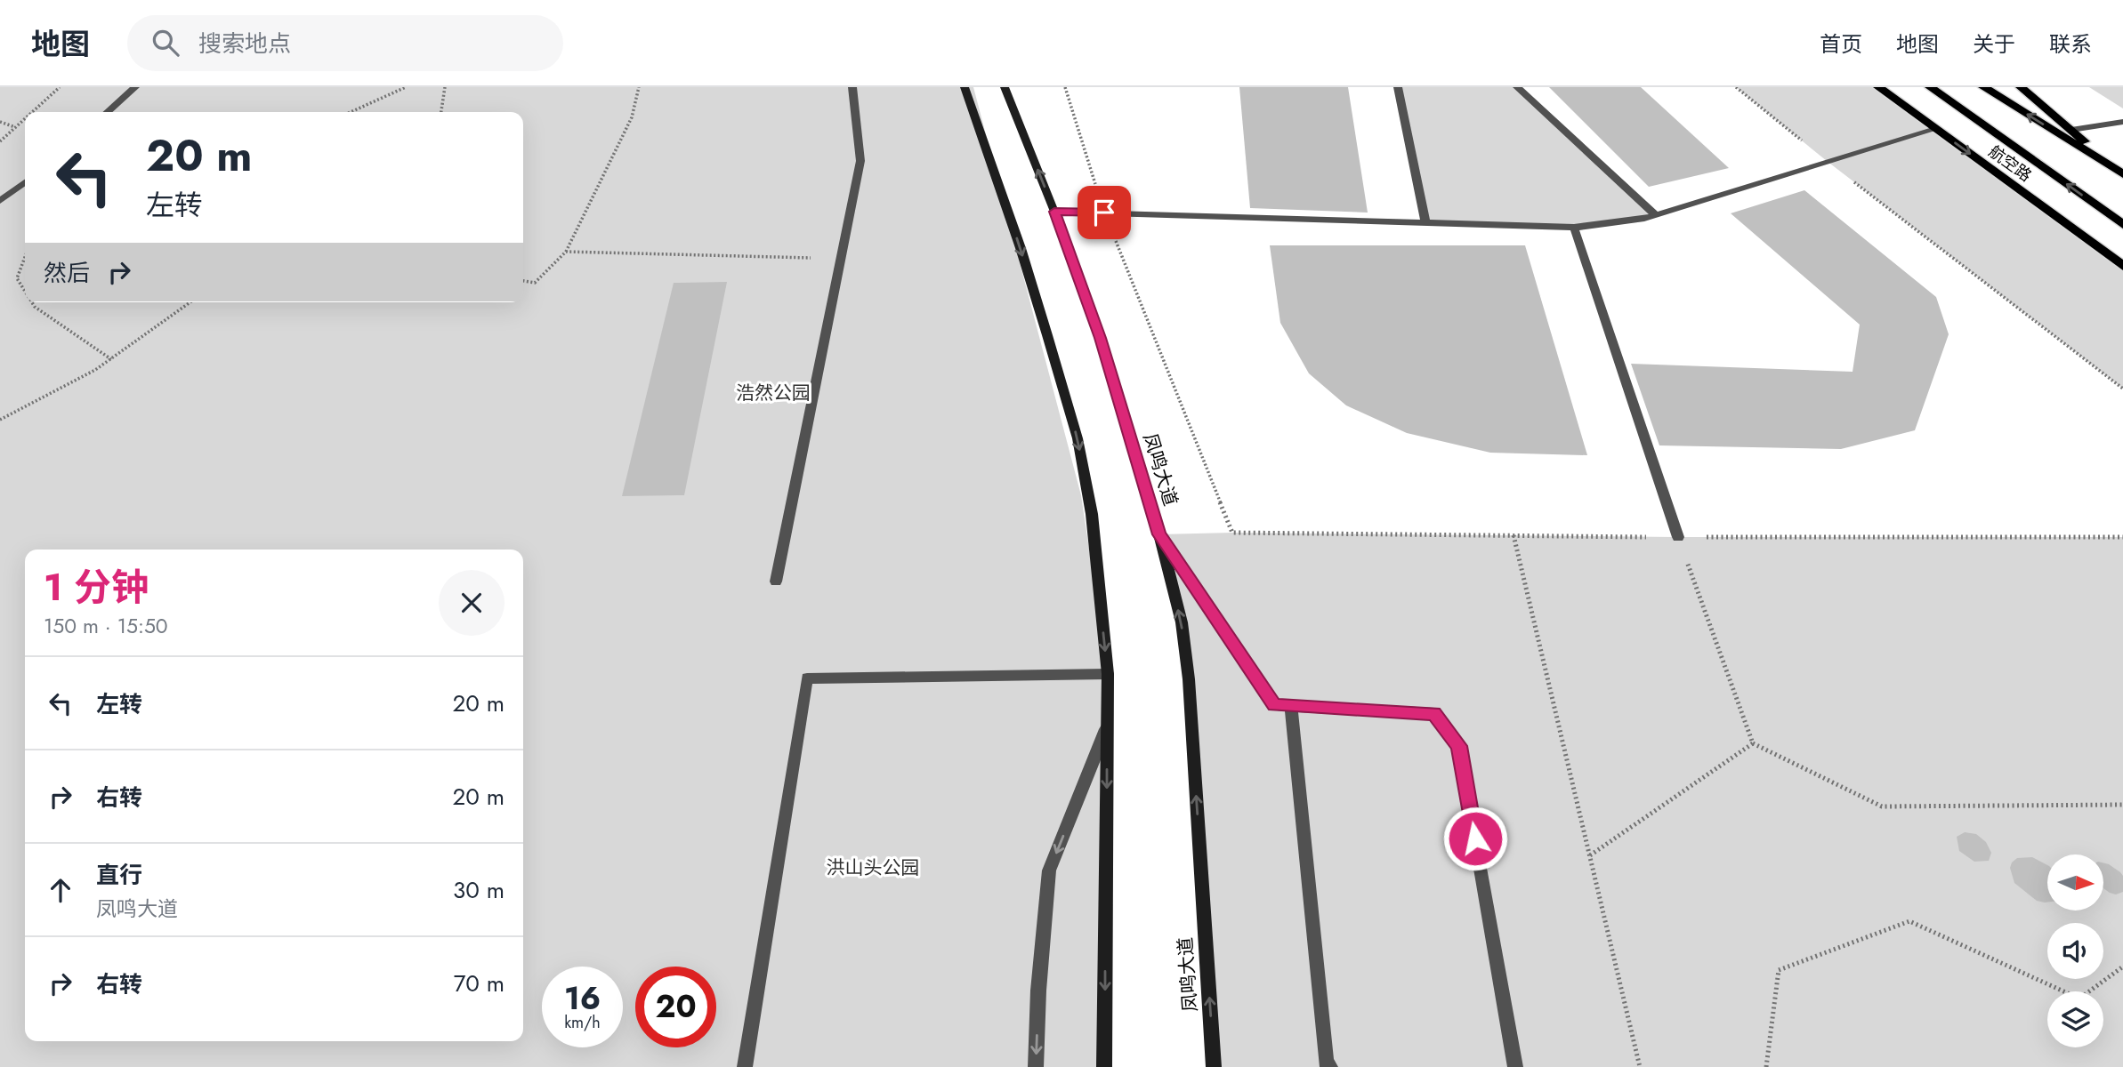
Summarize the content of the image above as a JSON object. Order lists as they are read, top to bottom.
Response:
{
  "streets": {
    "main road": ["航空路", "凤鸣大道"]
  },
  "parks": ["浩然公园", "洪山头公园"],
  "north": "right",
  "page": {
    "header": "地图",
    "search": "搜索地点",
    "nav": [
      "首页",
      "地图",
      "关于",
      "联系"
    ],
    "turn": ["20 m", "左转"],
    "then": "然后",
    "heading": ["1 分钟", "150 m · 15:50"],
    "list": [
      {
        "name": "左转",
        "value": "20 m"
      },
      {
        "name": "右转",
        "value": "20 m"
      },
      {
        "name": "直行",
        "note": "凤鸣大道",
        "value": "30 m"
      },
      {
        "name": "右转",
        "value": "70 m"
      }
    ],
    "speed": "16 km/h",
    "limit": "20"
  }
}
